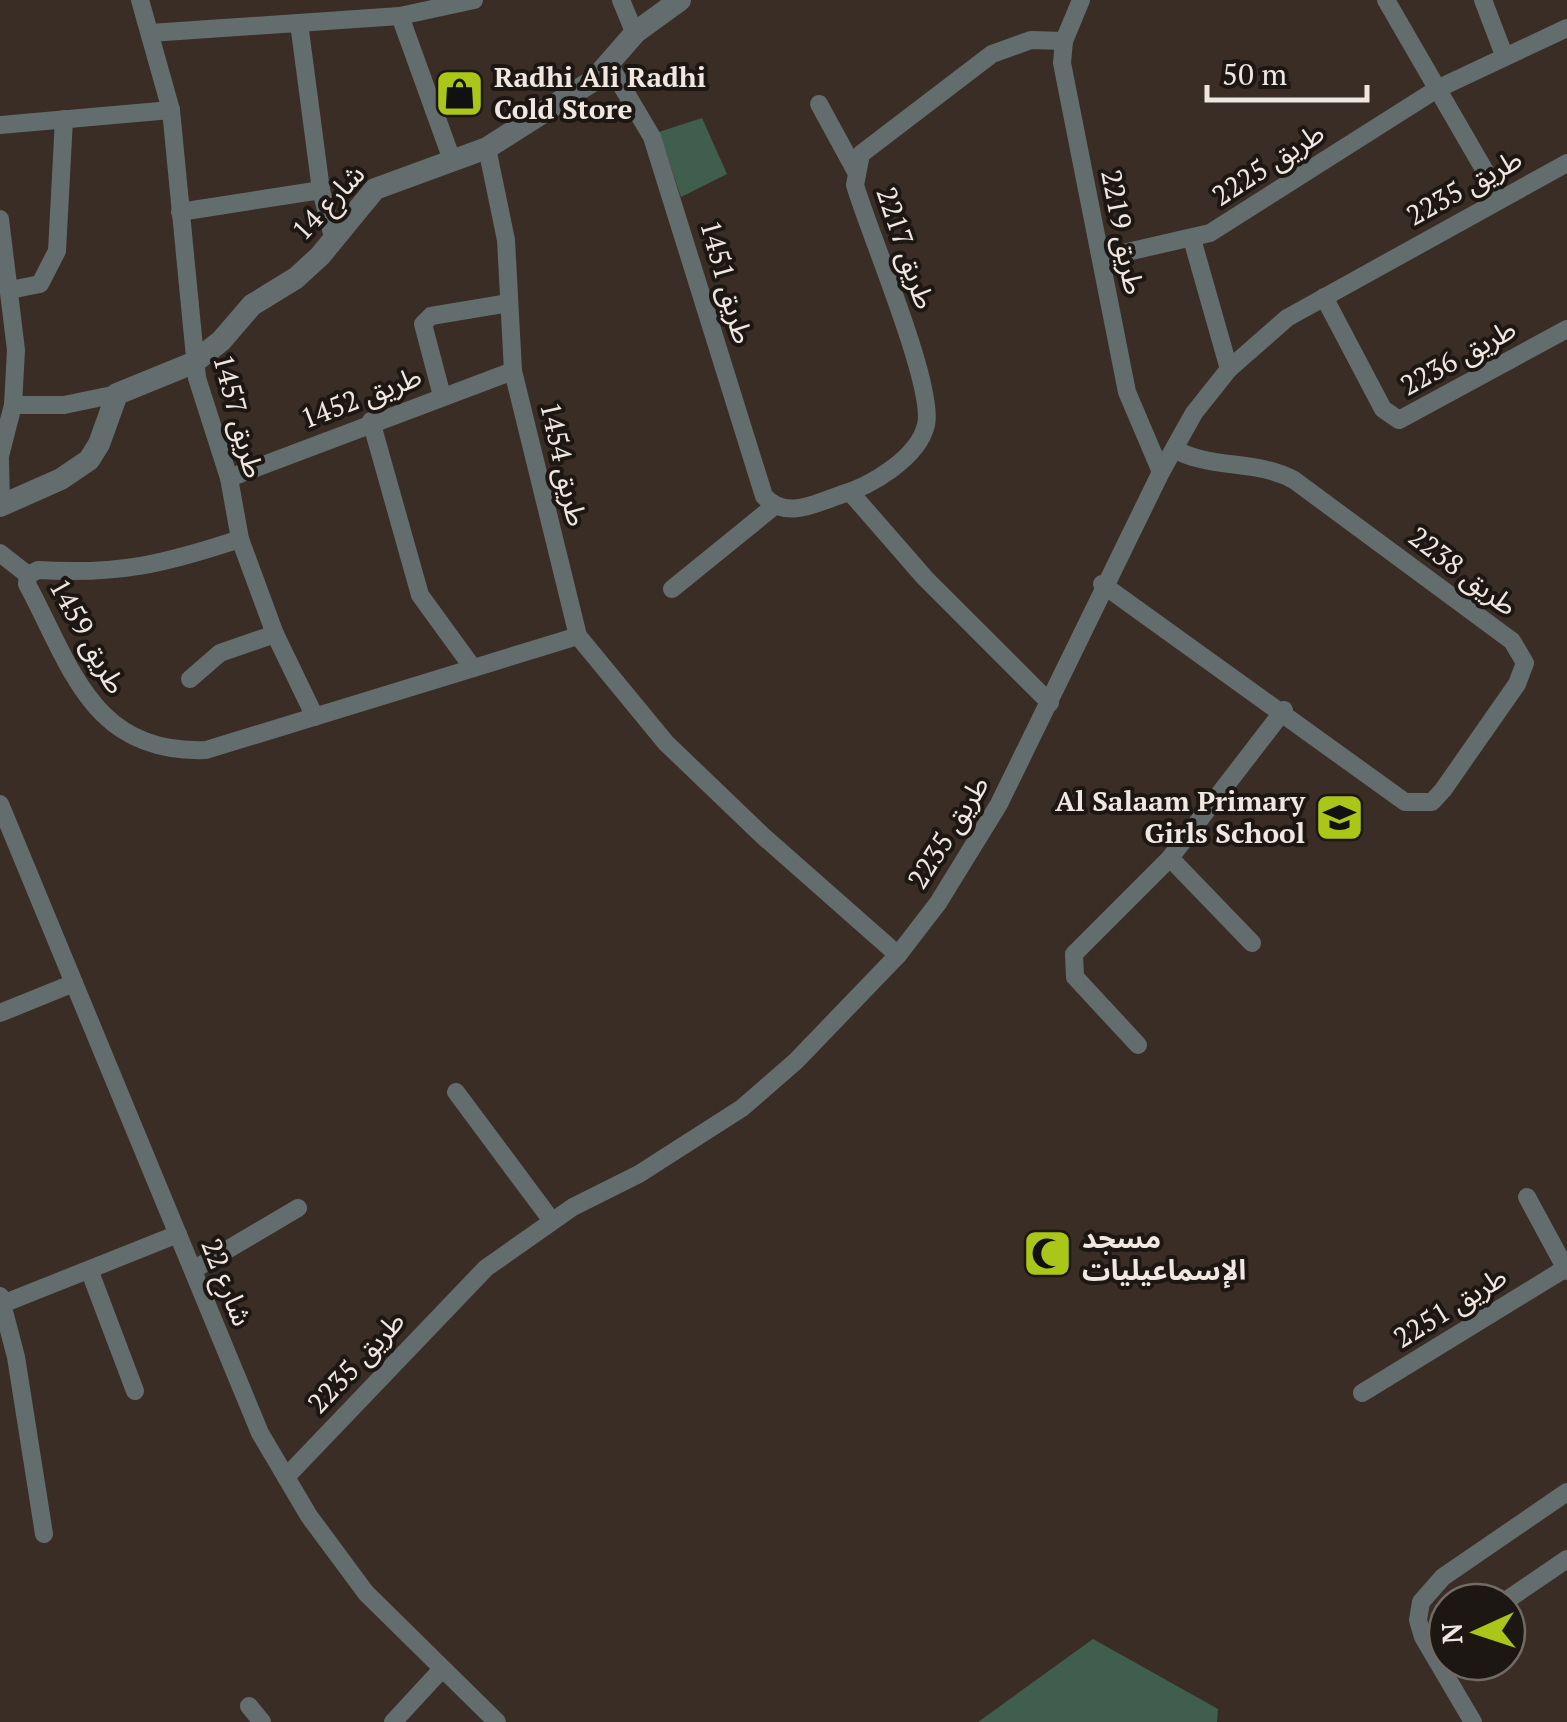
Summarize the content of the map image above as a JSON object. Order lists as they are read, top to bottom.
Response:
{
  "streets": {
    "street": [
      "طريق 2225",
      "طريق 2235",
      "شارع 14",
      "طريق 2219",
      "طريق 2217",
      "طريق 1451",
      "طريق 2236",
      "طريق 1452",
      "طريق 1457",
      "طريق 1454",
      "طريق 2238",
      "طريق 1459",
      "شارع 22",
      "طريق 2251"
    ]
  },
  "crossings": [
    ["طريق 2225", "طريق 2219"],
    ["طريق 2235", "طريق 2219"],
    ["طريق 2235", "طريق 2236"],
    ["طريق 2235", "طريق 2238"],
    ["طريق 2235", "شارع 22"],
    ["شارع 14", "طريق 1451"],
    ["شارع 14", "طريق 1457"],
    ["شارع 14", "طريق 1454"],
    ["طريق 2219", "طريق 2217"],
    ["طريق 2217", "طريق 1451"],
    ["طريق 1452", "طريق 1457"],
    ["طريق 1452", "طريق 1454"],
    ["طريق 1457", "طريق 1459"],
    ["طريق 1454", "طريق 1459"]
  ],
  "places": {
    "shop": ["Radhi Ali Radhi Cold Store"],
    "school or university": ["Al Salaam Primary Girls School"],
    "mosque": ["مسجد الإسماعيليات"]
  },
  "scale_bar": "50 m",
  "north": "left"
}
